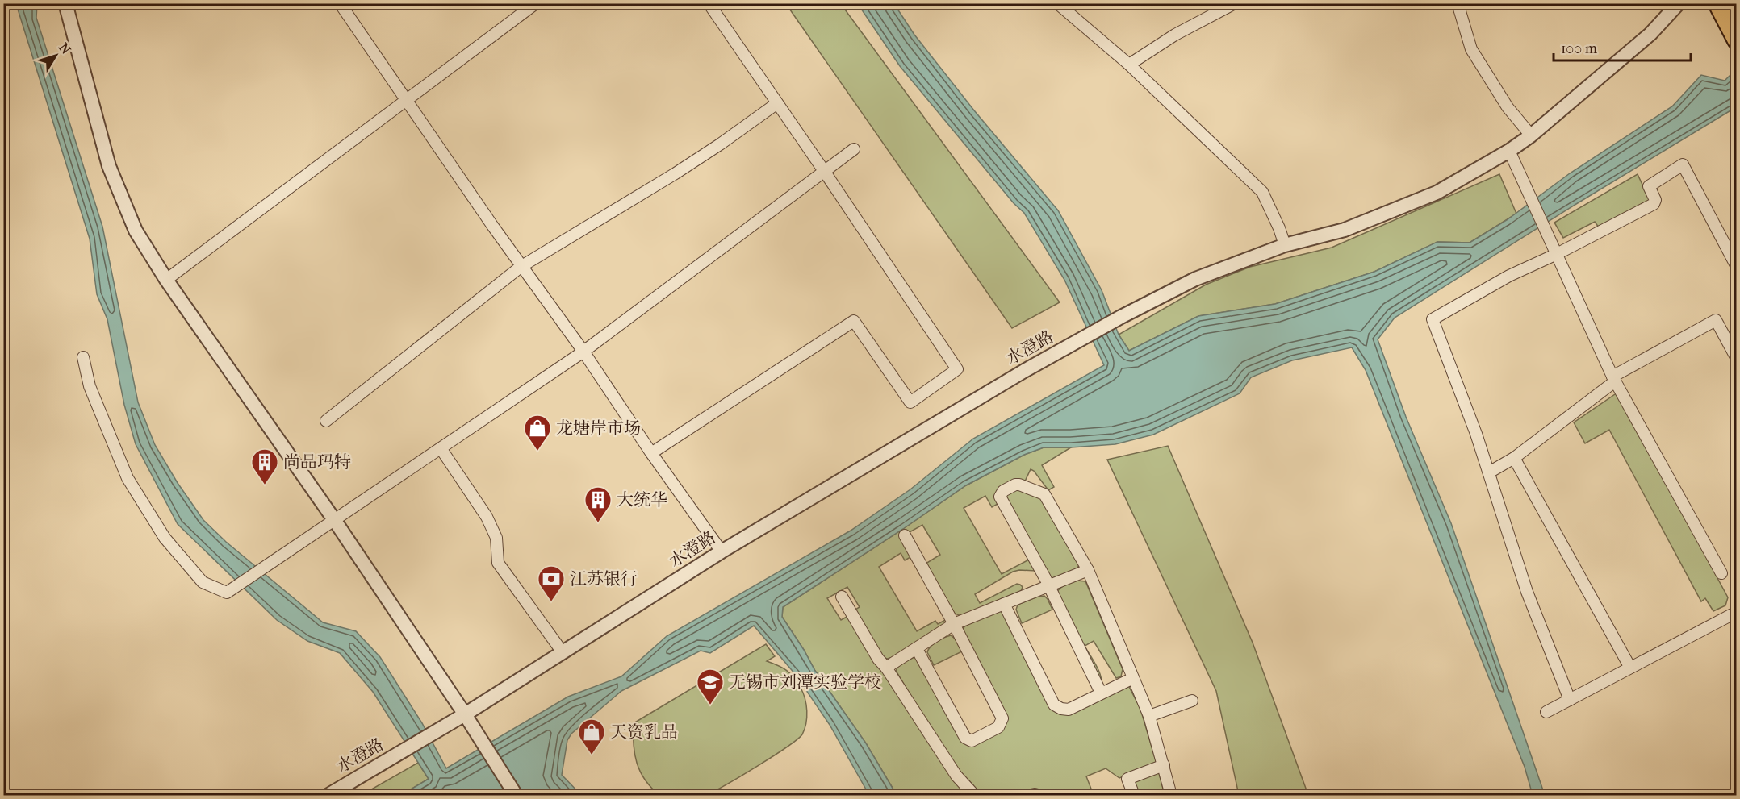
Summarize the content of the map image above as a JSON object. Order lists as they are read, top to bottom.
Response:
{
  "streets": {
    "street": ["水澄路"]
  },
  "places": {
    "shop": ["龙塘岸市场", "天资乳品"],
    "building": ["尚品玛特", "大统华"],
    "bank": ["江苏银行"],
    "school or university": ["无锡市刘潭实验学校"]
  },
  "scale_bar": "100 m",
  "north": "top right"
}
